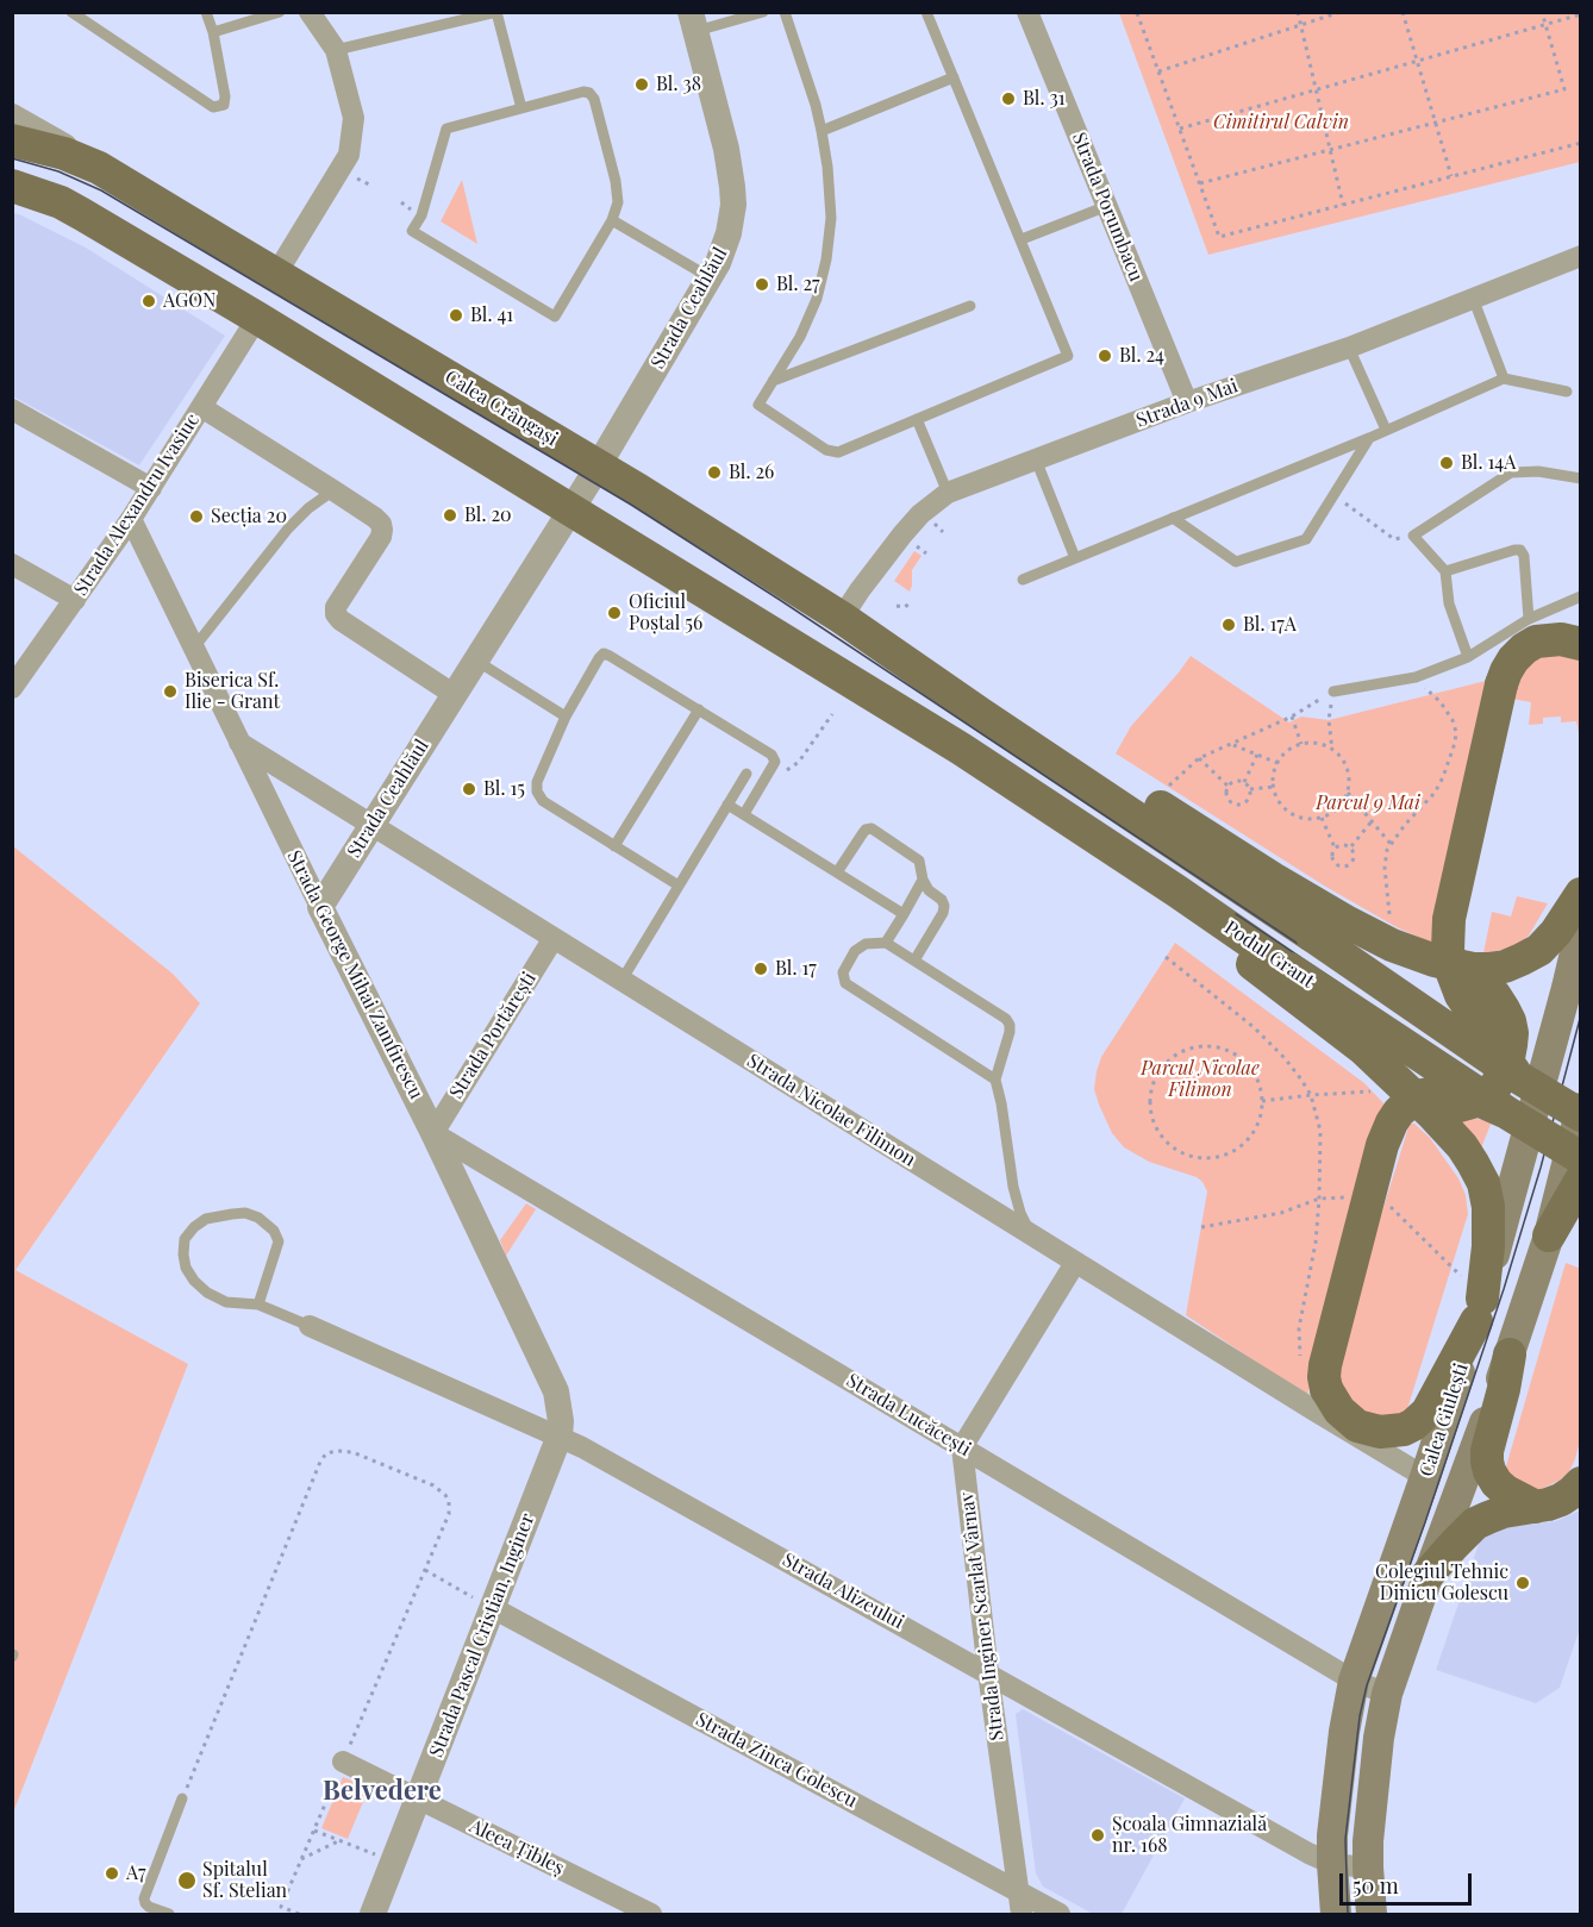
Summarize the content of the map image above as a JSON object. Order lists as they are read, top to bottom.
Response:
{
  "streets": {
    "main road": ["Calea Crângași", "Podul Grant", "Calea Giulești"],
    "street": [
      "Strada Porumbacu",
      "Strada Ceahlăul",
      "Strada 9 Mai",
      "Strada Alexandru Ivasiuc",
      "Strada George Mihai Zamfirescu",
      "Strada Portărești",
      "Strada Nicolae Filimon",
      "Strada Lucăcești",
      "Strada Alizeului",
      "Strada Inginer Scarlat Vârnav",
      "Strada Pascal Cristian, Inginer",
      "Strada Zinca Golescu",
      "Aleea Țibleș"
    ]
  },
  "crossings": [
    ["Strada Porumbacu", "Strada 9 Mai"],
    ["Strada Ceahlăul", "Calea Crângași"],
    ["Strada Ceahlăul", "Strada George Mihai Zamfirescu"],
    ["Strada Ceahlăul", "Strada Nicolae Filimon"],
    ["Strada 9 Mai", "Calea Crângași"],
    ["Calea Crângași", "Podul Grant"],
    ["Strada Alexandru Ivasiuc", "Strada George Mihai Zamfirescu"],
    ["Strada George Mihai Zamfirescu", "Strada Portărești"],
    ["Strada George Mihai Zamfirescu", "Strada Nicolae Filimon"],
    ["Strada George Mihai Zamfirescu", "Strada Lucăcești"],
    ["Strada George Mihai Zamfirescu", "Strada Alizeului"],
    ["Strada George Mihai Zamfirescu", "Strada Pascal Cristian, Inginer"],
    ["Strada Portărești", "Strada Nicolae Filimon"],
    ["Strada Portărești", "Strada Lucăcești"],
    ["Strada Nicolae Filimon", "Calea Giulești"],
    ["Strada Lucăcești", "Calea Giulești"],
    ["Strada Lucăcești", "Strada Inginer Scarlat Vârnav"],
    ["Calea Giulești", "Strada Alizeului"],
    ["Strada Alizeului", "Strada Inginer Scarlat Vârnav"],
    ["Strada Alizeului", "Strada Pascal Cristian, Inginer"],
    ["Strada Inginer Scarlat Vârnav", "Strada Zinca Golescu"],
    ["Strada Pascal Cristian, Inginer", "Strada Zinca Golescu"],
    ["Strada Pascal Cristian, Inginer", "Aleea Țibleș"]
  ],
  "districts": ["Belvedere"],
  "parks": ["Cimitirul Calvin", "Parcul 9 Mai", "Parcul Nicolae Filimon"],
  "places": [
    "Bl. 38",
    "Bl. 31",
    "Bl. 27",
    "AGON",
    "Bl. 41",
    "Bl. 24",
    "Bl. 14A",
    "Bl. 26",
    "Bl. 20",
    "Secția 20",
    "Oficiul Poștal 56",
    "Bl. 17A",
    "Biserica Sf. Ilie - Grant",
    "Bl. 15",
    "Bl. 17",
    "Colegiul Tehnic Dinicu Golescu",
    "Școala Gimnazială nr. 168",
    "A7",
    "Spitalul Sf. Stelian"
  ],
  "scale_bar": "50 m"
}
